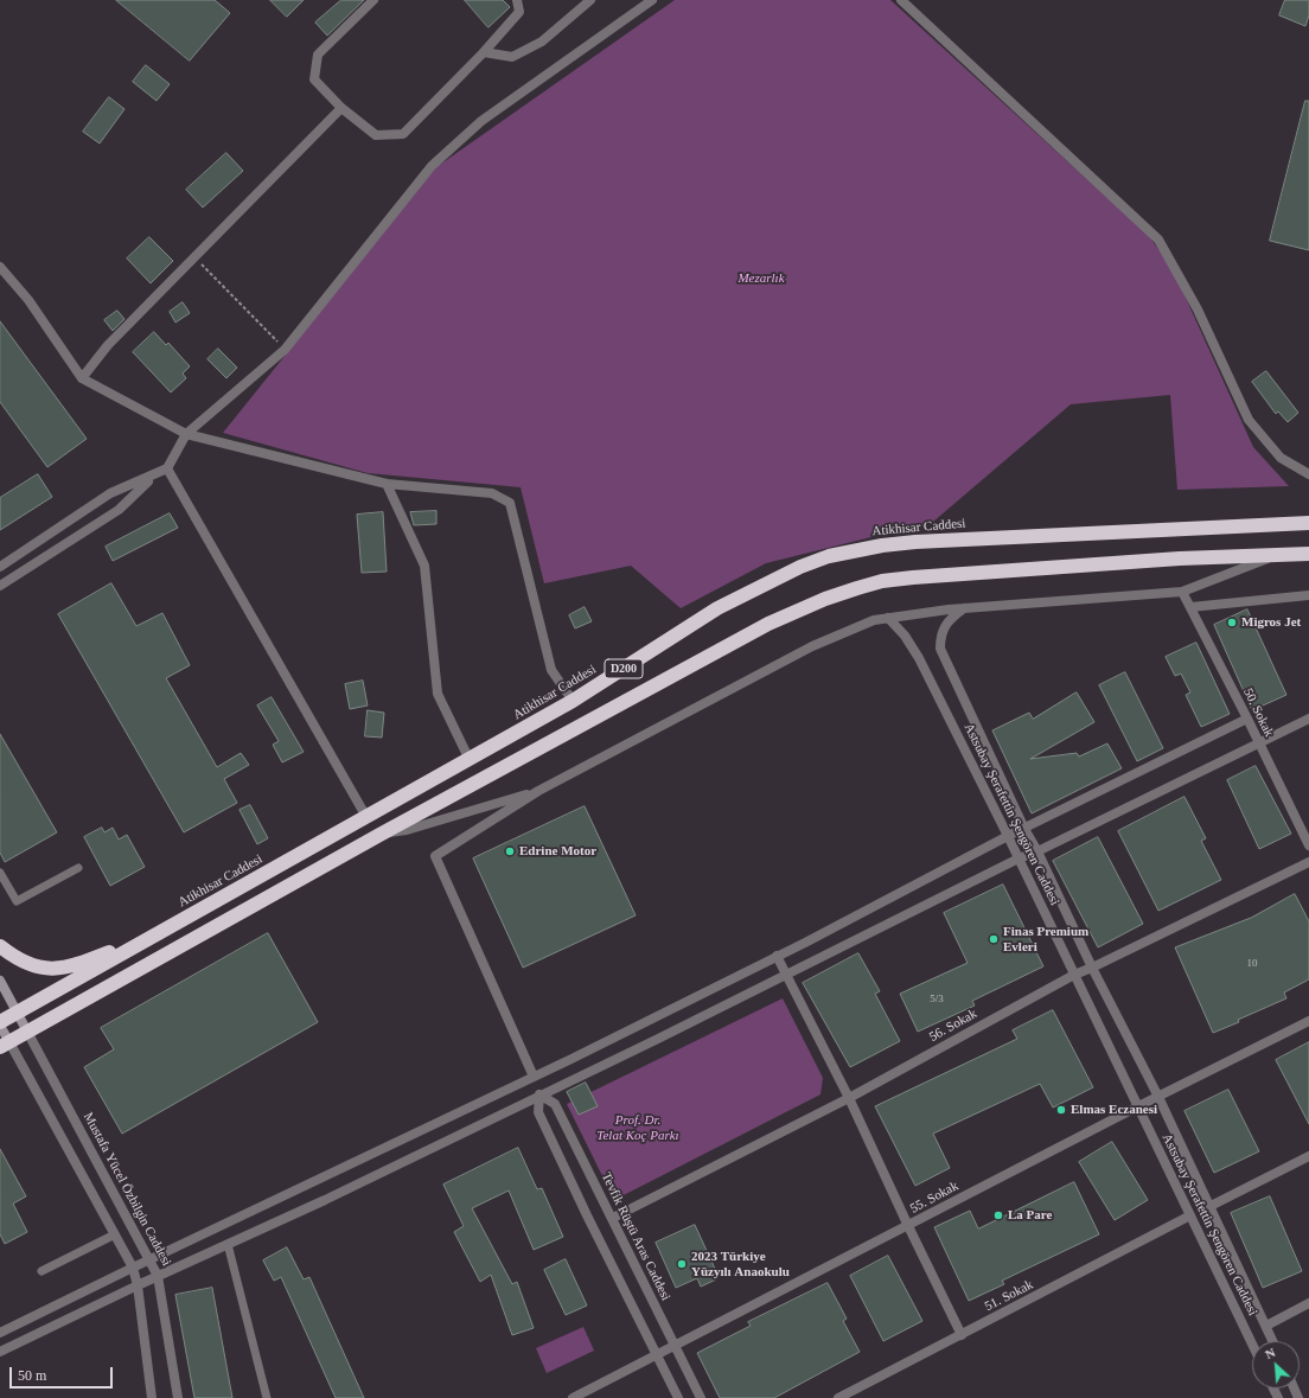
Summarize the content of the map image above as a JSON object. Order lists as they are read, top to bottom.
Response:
{
  "streets": {
    "highway": ["Atikhisar Caddesi", "D200"],
    "street": [
      "50. Sokak",
      "Astsubay Şerafettin Şengören Caddesi",
      "56. Sokak",
      "Mustafa Yücel Özbilgin Caddesi",
      "55. Sokak",
      "Tevfik Rüştü Aras Caddesi",
      "51. Sokak"
    ]
  },
  "crossings": [
    ["D200", "Mustafa Yücel Özbilgin Caddesi"],
    ["Astsubay Şerafettin Şengören Caddesi", "56. Sokak"],
    ["Astsubay Şerafettin Şengören Caddesi", "55. Sokak"],
    ["Astsubay Şerafettin Şengören Caddesi", "51. Sokak"],
    ["56. Sokak", "Tevfik Rüştü Aras Caddesi"],
    ["55. Sokak", "Tevfik Rüştü Aras Caddesi"]
  ],
  "parks": ["Mezarlık", "Prof. Dr. Telat Koç Parkı"],
  "places": [
    "Migros Jet",
    "Edrine Motor",
    "Finas Premium Evleri",
    "Elmas Eczanesi",
    "La Pare",
    "2023 Türkiye Yüzyılı Anaokulu"
  ],
  "house_numbers": ["10", "5/3"],
  "scale_bar": "50 m",
  "north": "top left"
}
